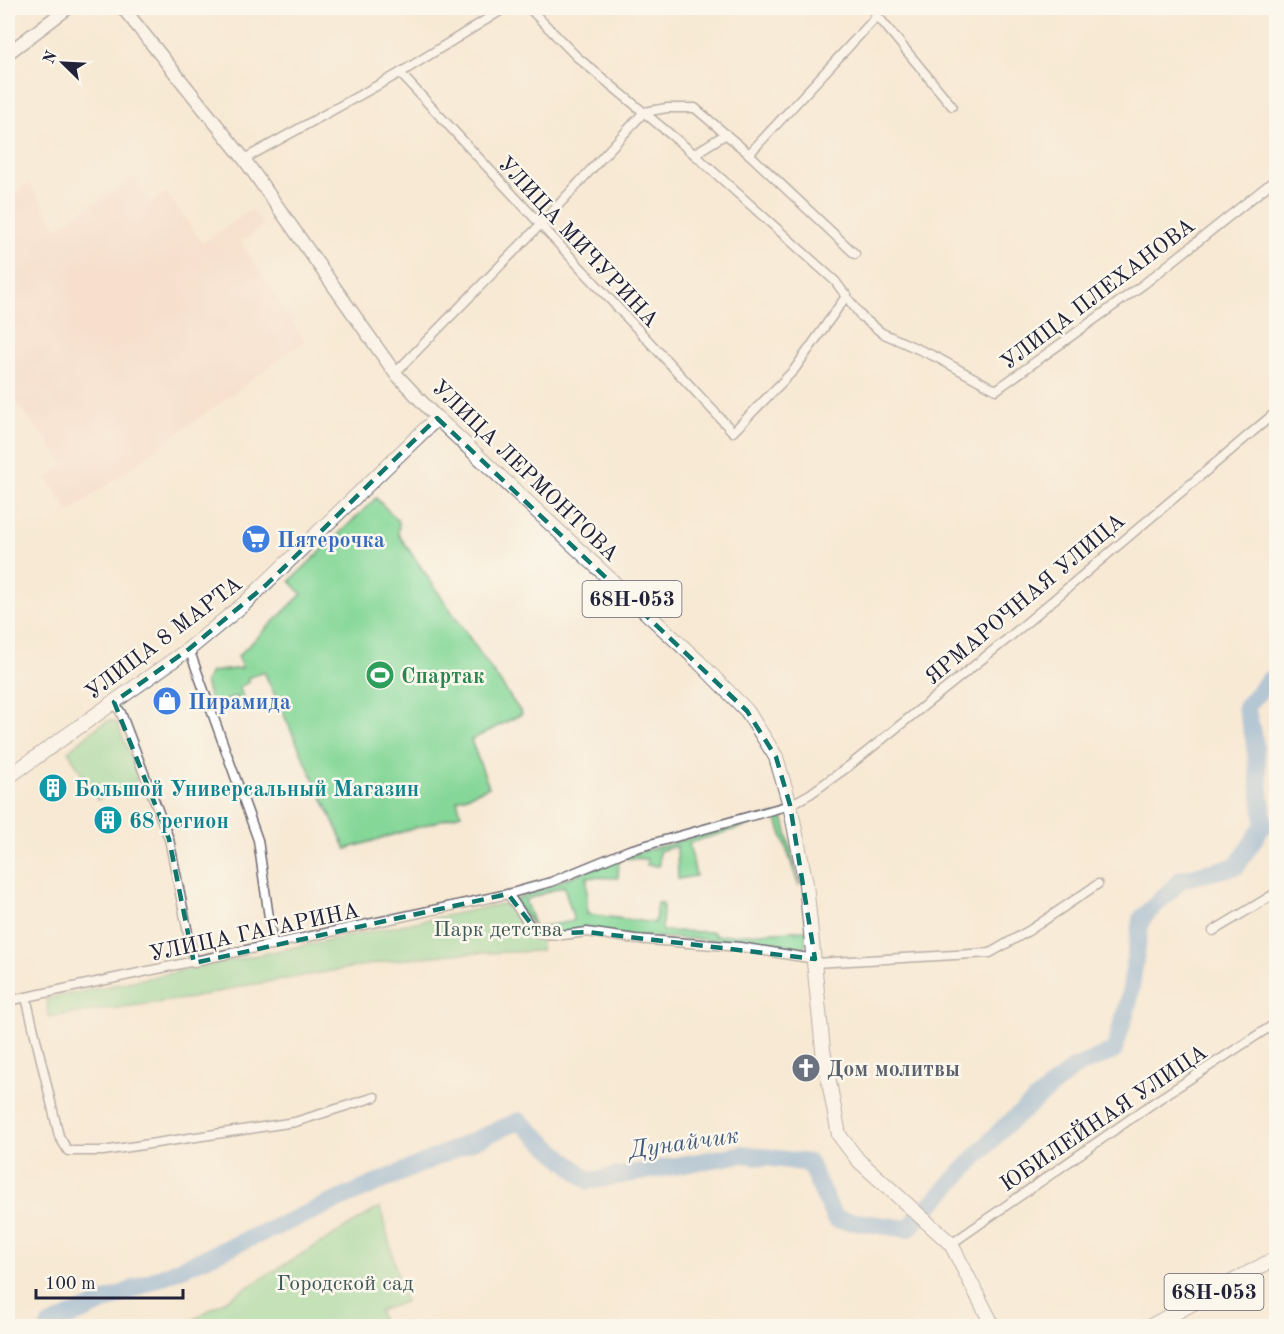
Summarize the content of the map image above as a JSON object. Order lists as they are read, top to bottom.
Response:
{
  "streets": {
    "main road": ["УЛИЦА ЛЕРМОНТОВА", "68Н-053", "УЛИЦА 8 МАРТА"],
    "street": [
      "УЛИЦА МИЧУРИНА",
      "УЛИЦА ПЛЕХАНОВА",
      "ЯРМАРОЧНАЯ УЛИЦА",
      "УЛИЦА ГАГАРИНА",
      "ЮБИЛЕЙНАЯ УЛИЦА"
    ]
  },
  "crossings": [
    ["УЛИЦА МИЧУРИНА", "УЛИЦА ПЛЕХАНОВА"],
    ["УЛИЦА ЛЕРМОНТОВА", "ЯРМАРОЧНАЯ УЛИЦА"],
    ["УЛИЦА ЛЕРМОНТОВА", "УЛИЦА 8 МАРТА"],
    ["УЛИЦА ЛЕРМОНТОВА", "УЛИЦА ГАГАРИНА"],
    ["УЛИЦА ЛЕРМОНТОВА", "ЮБИЛЕЙНАЯ УЛИЦА"],
    ["ЯРМАРОЧНАЯ УЛИЦА", "УЛИЦА ГАГАРИНА"]
  ],
  "water": ["Дунайчик"],
  "parks": ["Парк детства", "Городской сад"],
  "places": {
    "supermarket": ["Пятерочка"],
    "sports": ["Спартак"],
    "shop": ["Пирамида"],
    "building": ["Большой Универсальный Магазин", "68 регион"],
    "church": ["Дом молитвы"]
  },
  "scale_bar": "100 m",
  "north": "top left"
}
